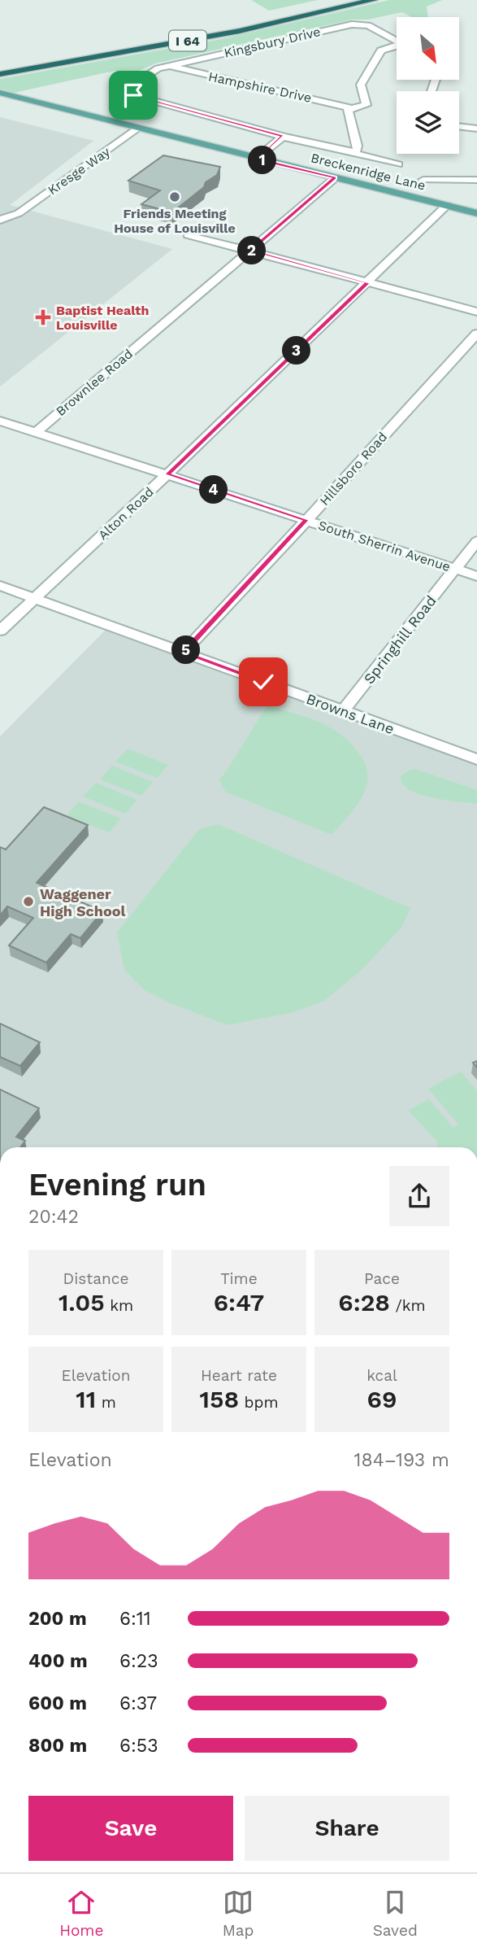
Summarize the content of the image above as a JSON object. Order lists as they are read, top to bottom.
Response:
{
  "streets": {
    "highway": ["I 64"],
    "main road": ["Breckenridge Lane"],
    "street": [
      "Kingsbury Drive",
      "Hampshire Drive",
      "Kresge Way",
      "Brownlee Road",
      "Hillsboro Road",
      "Alton Road",
      "South Sherrin Avenue",
      "Springhill Road",
      "Browns Lane"
    ]
  },
  "crossings": [
    ["Kingsbury Drive", "Hampshire Drive"],
    ["Kresge Way", "Breckenridge Lane"],
    ["Breckenridge Lane", "Brownlee Road"],
    ["Breckenridge Lane", "Alton Road"],
    ["Brownlee Road", "South Sherrin Avenue"],
    ["Hillsboro Road", "South Sherrin Avenue"],
    ["Hillsboro Road", "Browns Lane"],
    ["Alton Road", "South Sherrin Avenue"],
    ["Alton Road", "Browns Lane"],
    ["South Sherrin Avenue", "Springhill Road"],
    ["Springhill Road", "Browns Lane"]
  ],
  "places": {
    "other": ["Friends Meeting House of Louisville", "Waggener High School"],
    "health": ["Baptist Health Louisville"]
  },
  "north": "bottom right",
  "page": {
    "pins": [
      "1",
      "2",
      "3",
      "4",
      "5"
    ],
    "heading": ["Evening run", "20:42"],
    "stats": [
      ["Distance", "1.05 km"],
      ["Time", "6:47"],
      ["Pace", "6:28 /km"],
      ["Elevation", "11 m"],
      ["Heart rate", "158 bpm"],
      ["kcal", "69"]
    ],
    "chart": ["Elevation", "184–193 m"],
    "list": [
      {
        "name": "200 m",
        "note": "6:11"
      },
      {
        "name": "400 m",
        "note": "6:23"
      },
      {
        "name": "600 m",
        "note": "6:37"
      },
      {
        "name": "800 m",
        "note": "6:53"
      }
    ],
    "buttons": ["Save", "Share"],
    "tabs": ["Home", "Map", "Saved"]
  }
}
